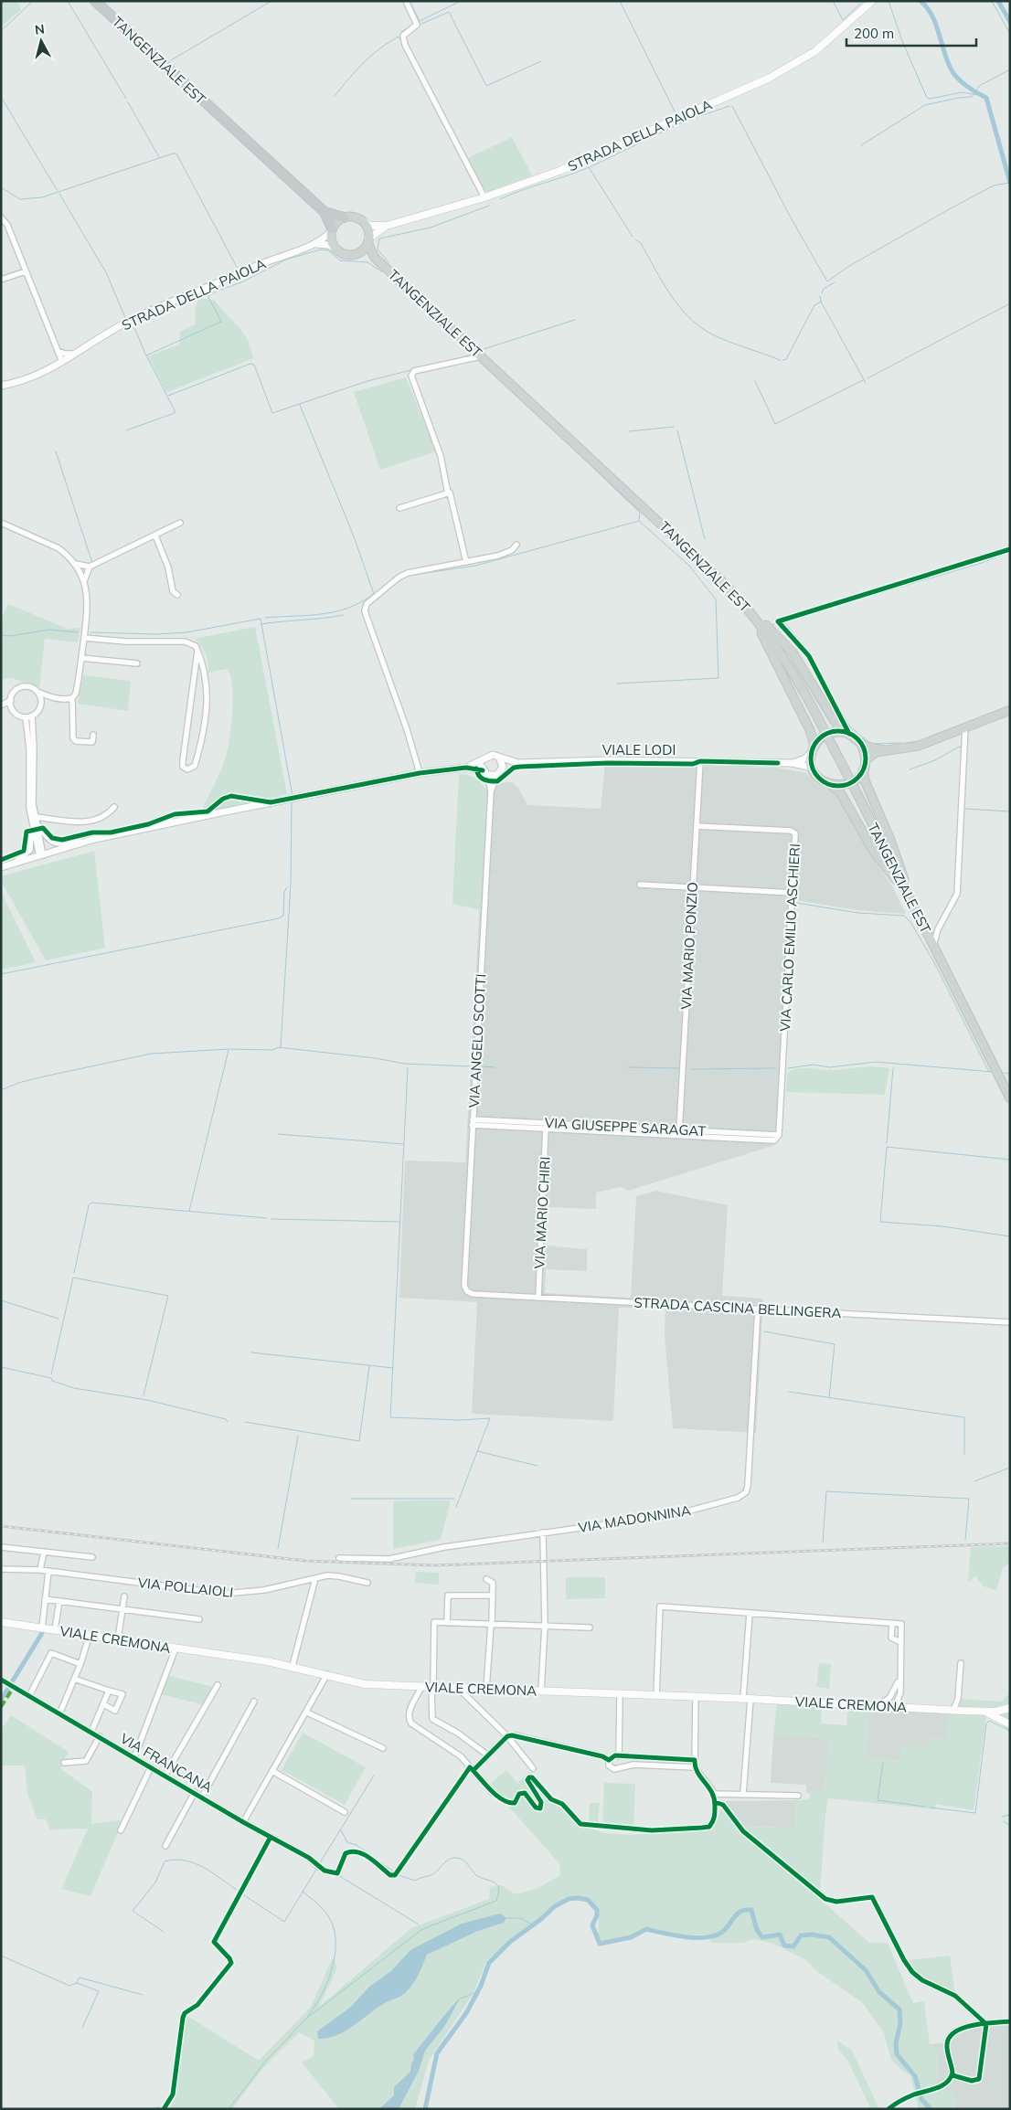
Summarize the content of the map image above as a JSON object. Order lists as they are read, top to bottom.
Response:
{
  "streets": {
    "highway": ["TANGENZIALE EST"],
    "main road": ["STRADA DELLA PAIOLA", "VIALE CREMONA"],
    "street": [
      "VIALE LODI",
      "VIA CARLO EMILIO ASCHIERI",
      "VIA MARIO PONZIO",
      "VIA ANGELO SCOTTI",
      "VIA GIUSEPPE SARAGAT",
      "VIA MARIO CHIRI",
      "STRADA CASCINA BELLINGERA",
      "VIA MADONNINA",
      "VIA POLLAIOLI",
      "VIA FRANCANA"
    ]
  },
  "crossings": [
    ["TANGENZIALE EST", "STRADA DELLA PAIOLA"],
    ["VIALE LODI", "VIA MARIO PONZIO"],
    ["VIALE LODI", "VIA ANGELO SCOTTI"],
    ["VIA CARLO EMILIO ASCHIERI", "VIA MARIO PONZIO"],
    ["VIA CARLO EMILIO ASCHIERI", "VIA GIUSEPPE SARAGAT"],
    ["VIA MARIO PONZIO", "VIA GIUSEPPE SARAGAT"],
    ["VIA ANGELO SCOTTI", "VIA GIUSEPPE SARAGAT"],
    ["VIA ANGELO SCOTTI", "STRADA CASCINA BELLINGERA"],
    ["VIA GIUSEPPE SARAGAT", "VIA MARIO CHIRI"],
    ["VIA MARIO CHIRI", "STRADA CASCINA BELLINGERA"],
    ["STRADA CASCINA BELLINGERA", "VIA MADONNINA"]
  ],
  "scale_bar": "200 m",
  "north": "top"
}
